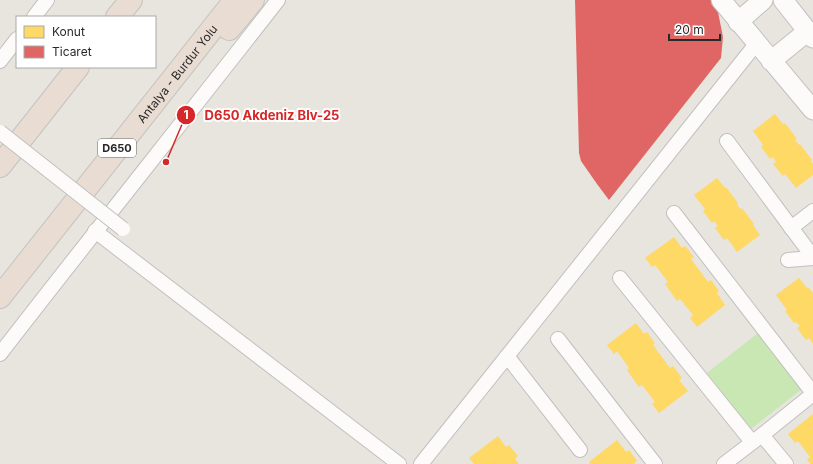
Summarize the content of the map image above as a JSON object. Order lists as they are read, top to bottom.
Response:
{
  "streets": {
    "highway": ["Antalya - Burdur Yolu", "D650"]
  },
  "places": ["D650 Akdeniz Blv-25"],
  "legend": ["Konut", "Ticaret"],
  "scale_bar": "20 m"
}
